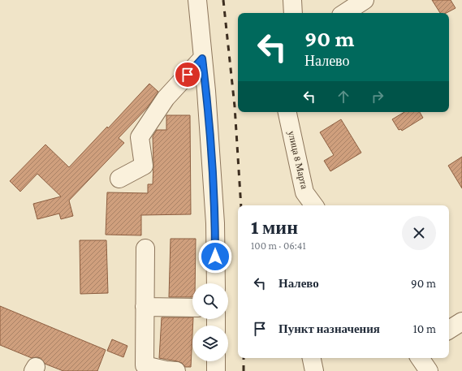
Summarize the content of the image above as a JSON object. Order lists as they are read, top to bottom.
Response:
{
  "streets": {
    "street": ["улица 8 Марта"]
  },
  "page": {
    "turn": ["90 m", "Налево"],
    "heading": ["1 мин", "100 m · 06:41"],
    "list": [
      {
        "name": "Налево",
        "value": "90 m"
      },
      {
        "name": "Пункт назначения",
        "value": "10 m"
      }
    ]
  }
}
